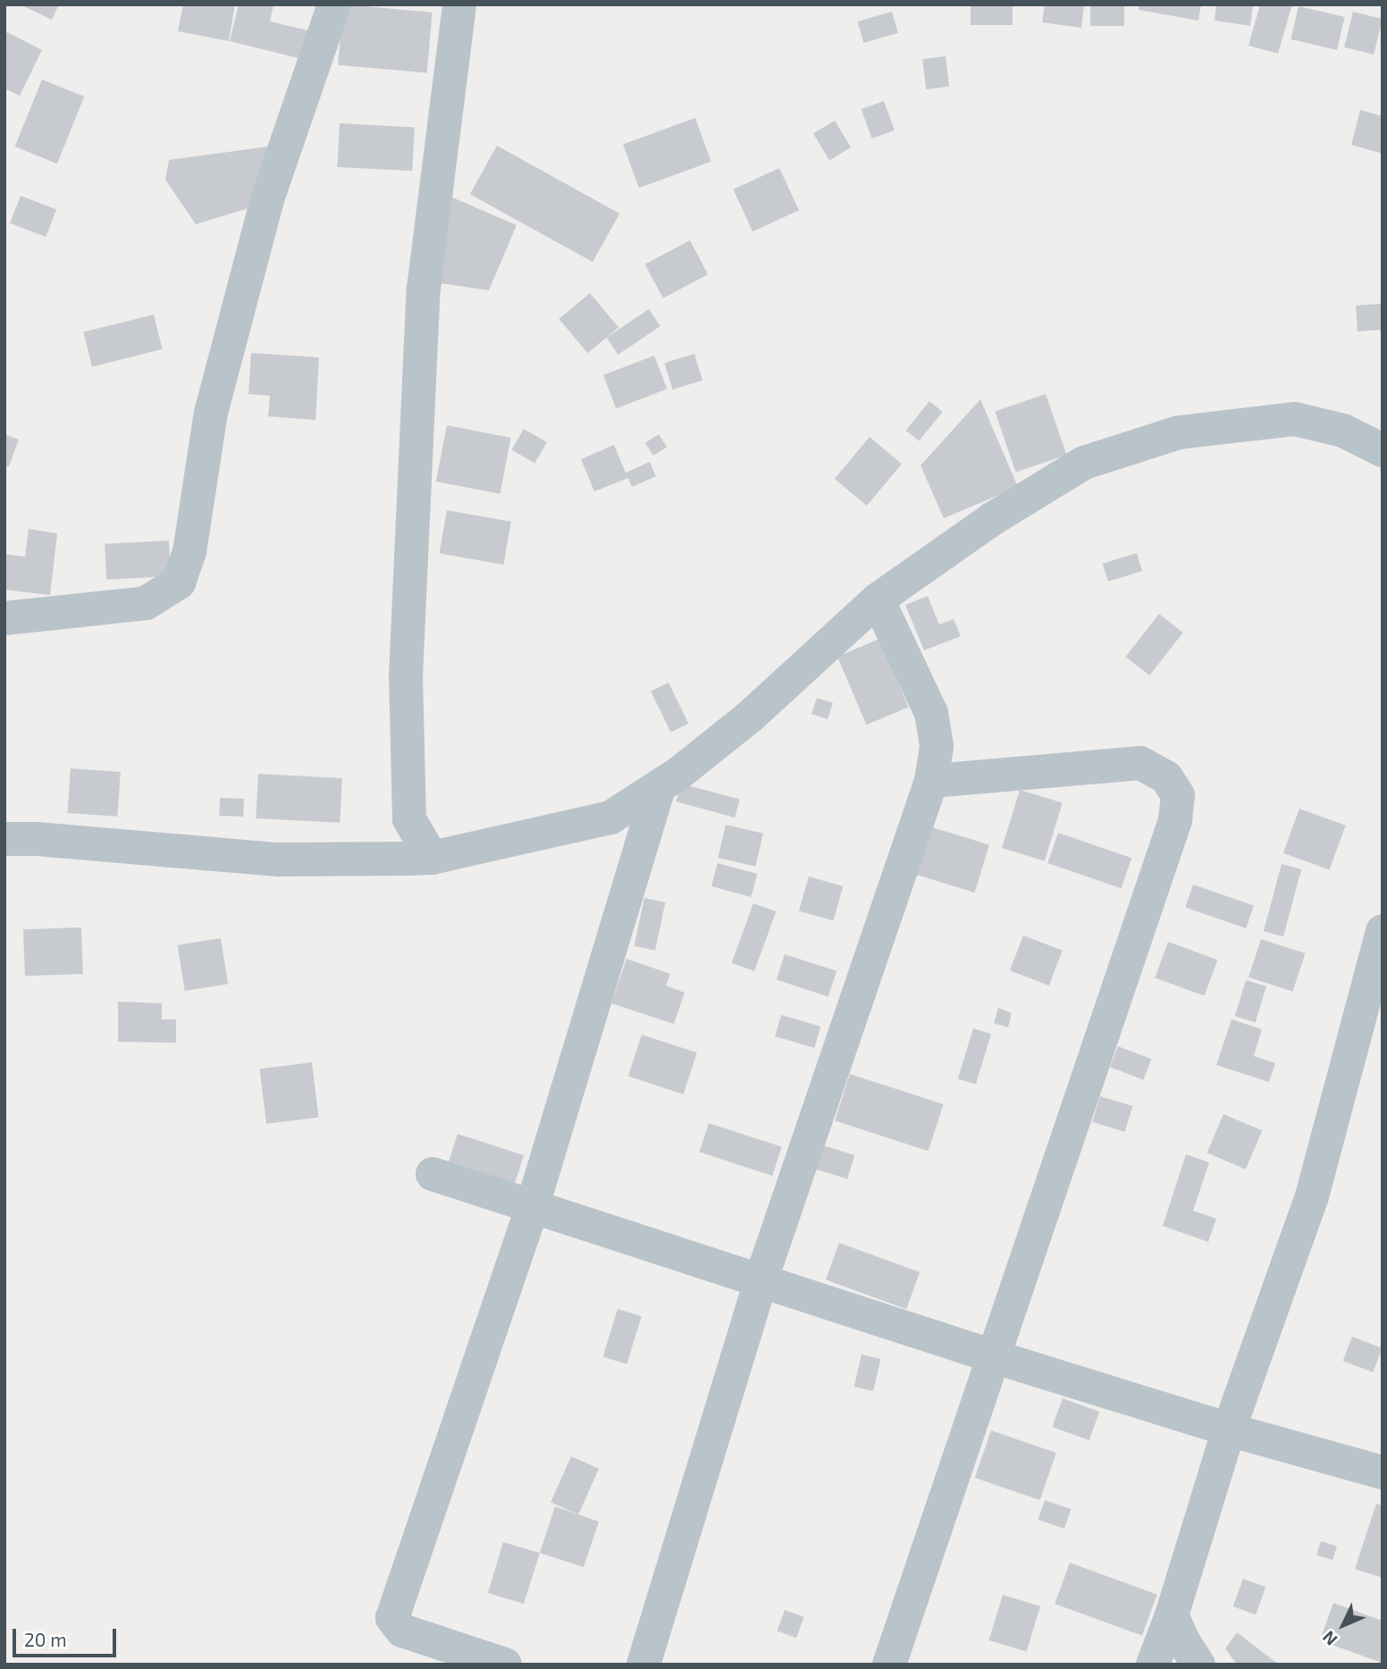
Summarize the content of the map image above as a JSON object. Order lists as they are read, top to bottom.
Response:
{
  "scale_bar": "20 m",
  "north": "bottom left"
}
